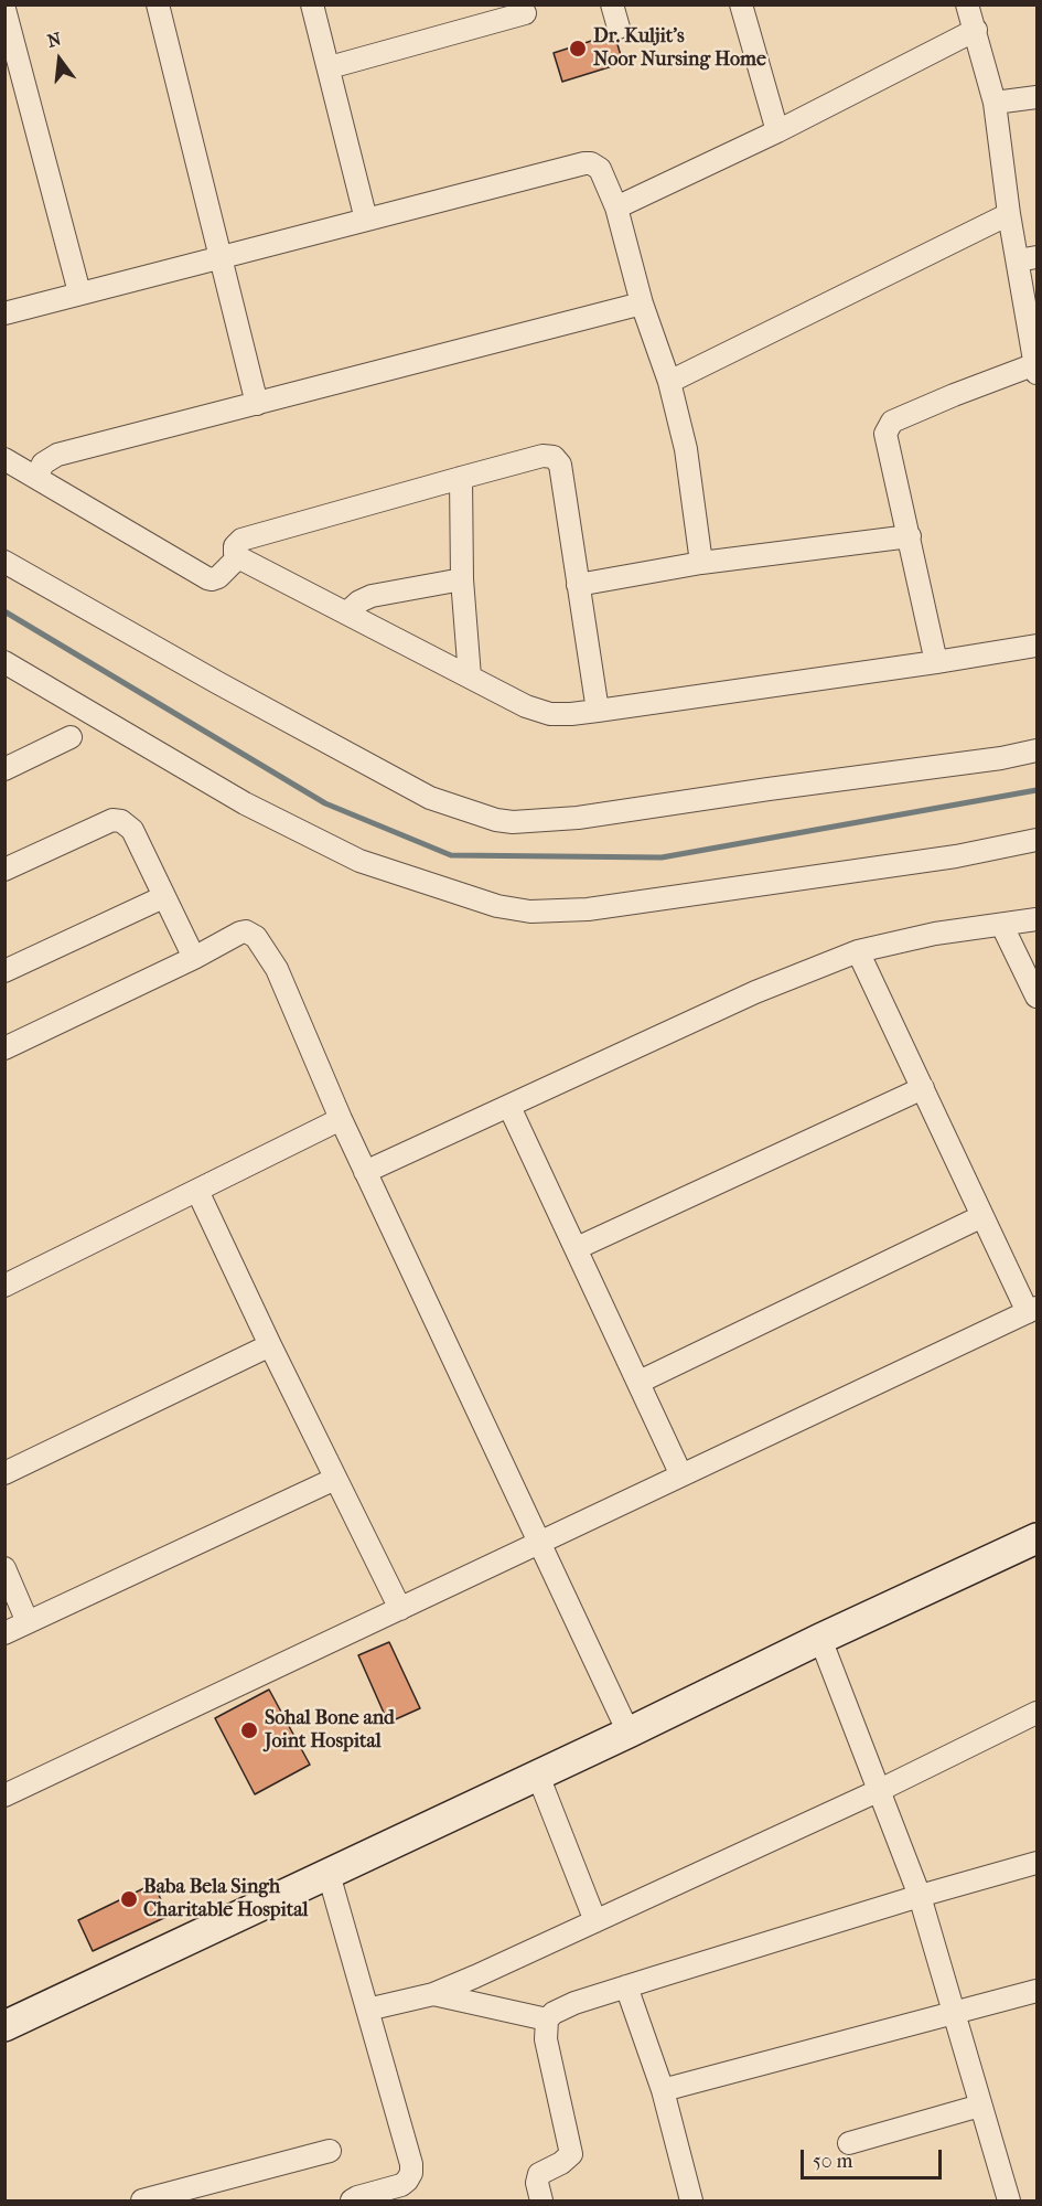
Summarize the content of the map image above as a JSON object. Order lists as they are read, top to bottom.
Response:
{
  "places": ["Dr. Kuljit's Noor Nursing Home", "Sohal Bone and Joint Hospital", "Baba Bela Singh Charitable Hospital"],
  "scale_bar": "50 m",
  "north": "top"
}
